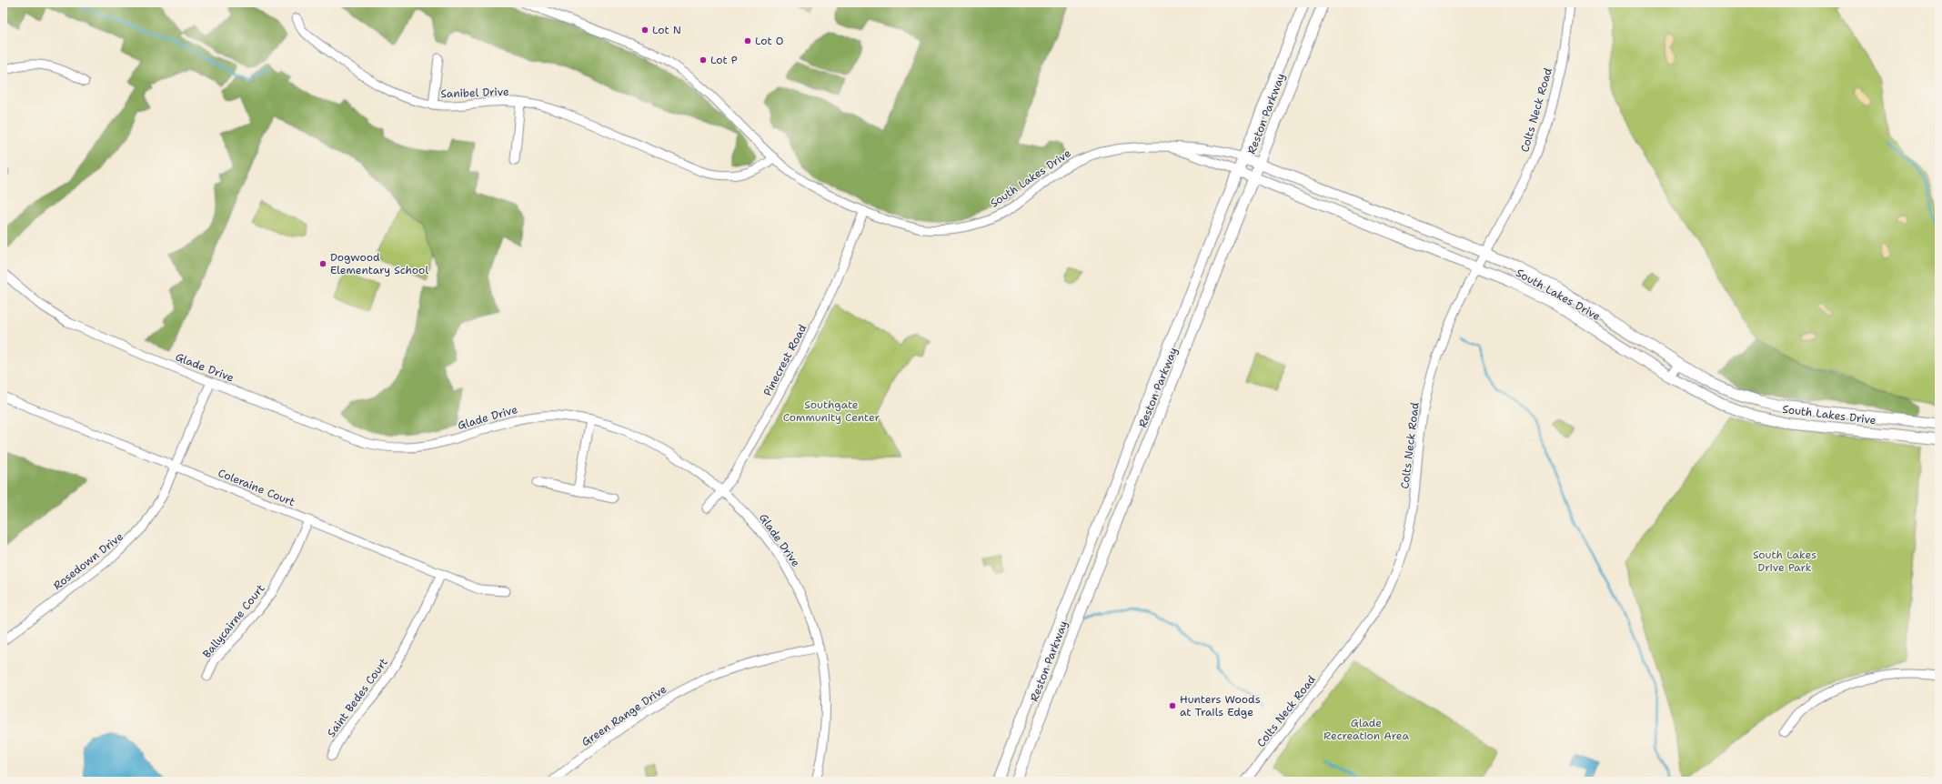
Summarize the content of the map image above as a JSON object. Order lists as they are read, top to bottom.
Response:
{
  "streets": {
    "main road": ["Reston Parkway", "South Lakes Drive"],
    "street": [
      "Sanibel Drive",
      "Colts Neck Road",
      "Pinecrest Road",
      "Glade Drive",
      "Coleraine Court",
      "Rosedown Drive",
      "Ballycairne Court",
      "Saint Bedes Court",
      "Green Range Drive"
    ]
  },
  "crossings": [
    ["Sanibel Drive", "South Lakes Drive"],
    ["Colts Neck Road", "South Lakes Drive"],
    ["Reston Parkway", "South Lakes Drive"],
    ["South Lakes Drive", "Pinecrest Road"],
    ["Pinecrest Road", "Glade Drive"],
    ["Glade Drive", "Rosedown Drive"],
    ["Glade Drive", "Green Range Drive"],
    ["Coleraine Court", "Rosedown Drive"],
    ["Coleraine Court", "Ballycairne Court"],
    ["Coleraine Court", "Saint Bedes Court"]
  ],
  "parks": ["Southgate Community Center", "South Lakes Drive Park", "Glade Recreation Area"],
  "places": [
    "Lot N",
    "Lot O",
    "Lot P",
    "Dogwood Elementary School",
    "Hunters Woods at Trails Edge"
  ]
}
